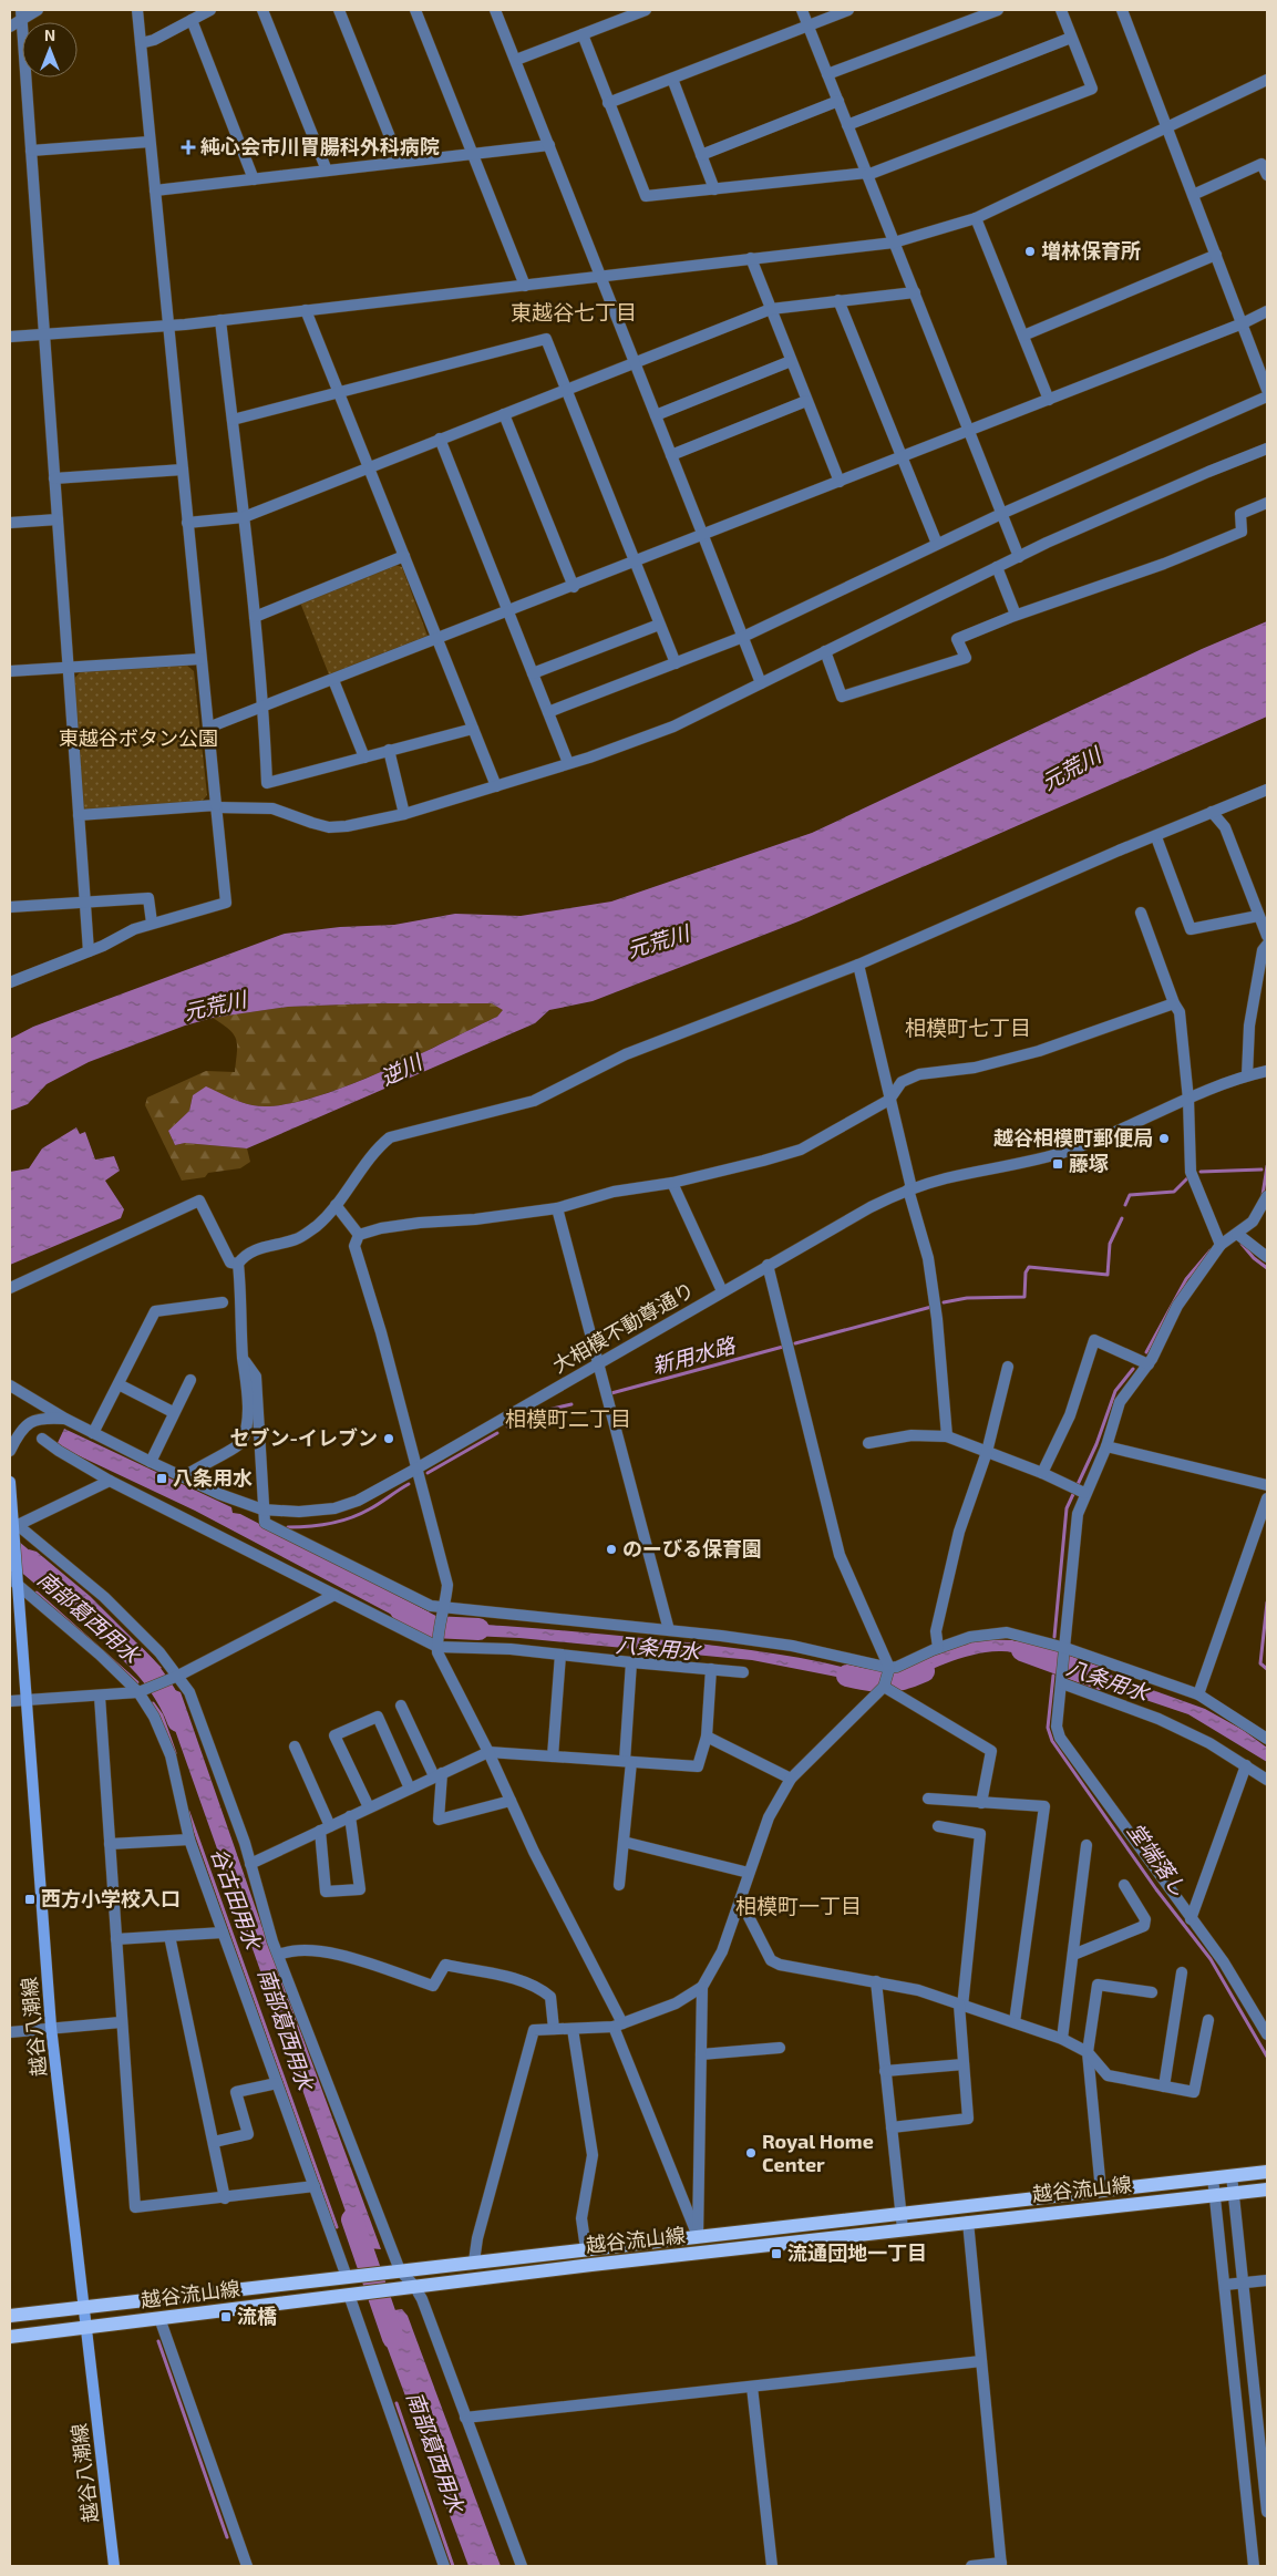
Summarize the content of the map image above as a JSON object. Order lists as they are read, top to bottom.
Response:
{
  "streets": {
    "main road": ["越谷八潮線", "越谷流山線"],
    "street": ["大相模不動尊通り"]
  },
  "crossings": [
    ["越谷八潮線", "越谷流山線"]
  ],
  "districts": [
    "東越谷七丁目",
    "相模町七丁目",
    "相模町二丁目",
    "相模町一丁目"
  ],
  "water": [
    "元荒川",
    "逆川",
    "新用水路",
    "南部葛西用水",
    "八条用水",
    "堂端落し",
    "谷古田用水"
  ],
  "parks": ["東越谷ボタン公園"],
  "places": {
    "health": ["純心会市川胃腸科外科病院"],
    "other": [
      "増林保育所",
      "越谷相模町郵便局",
      "セブン-イレブン",
      "のーびる保育園",
      "Royal Home Center"
    ],
    "transit": [
      "藤塚",
      "八条用水",
      "西方小学校入口",
      "流通団地一丁目",
      "流橋"
    ]
  },
  "north": "top"
}
